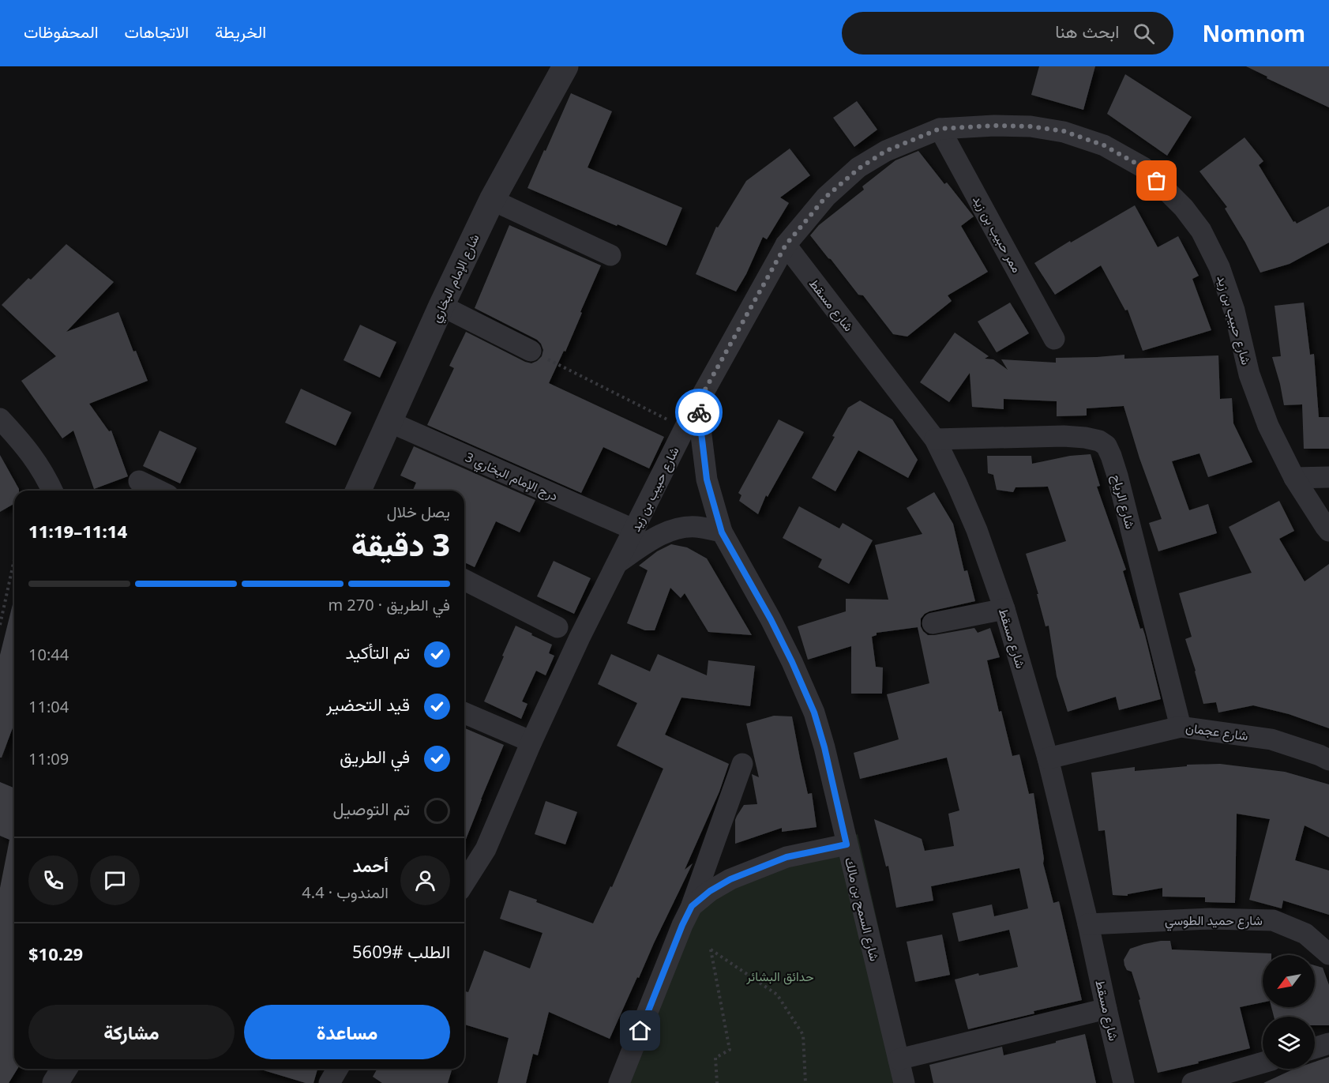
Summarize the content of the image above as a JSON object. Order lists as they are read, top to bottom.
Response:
{
  "streets": {
    "street": [
      "ممر حبيب بن زيد",
      "شارع الإمام البخاري",
      "شارع مسقط",
      "شارع حبيب بن زيد",
      "درج الإمام البخاري 3",
      "شارع الرياح",
      "شارع عجمان",
      "شارع السمح بن مالك",
      "شارع حميد الطوسي"
    ]
  },
  "crossings": [
    ["ممر حبيب بن زيد", "شارع حبيب بن زيد"],
    ["شارع الإمام البخاري", "درج الإمام البخاري 3"],
    ["شارع مسقط", "شارع حبيب بن زيد"],
    ["شارع مسقط", "شارع الرياح"],
    ["شارع مسقط", "شارع عجمان"],
    ["شارع مسقط", "شارع حميد الطوسي"],
    ["شارع حبيب بن زيد", "درج الإمام البخاري 3"],
    ["شارع حبيب بن زيد", "شارع السمح بن مالك"],
    ["شارع الرياح", "شارع عجمان"]
  ],
  "parks": ["حدائق البشائر"],
  "north": "bottom left",
  "page": {
    "header": "Nomnom",
    "search": "ابحث هنا",
    "nav": ["الخريطة", "الاتجاهات", "المحفوظات"],
    "heading": ["3 دقيقة", "يصل خلال", "11:14–11:19"],
    "panel": [
      "أحمد",
      "المندوب · 4.4",
      "الطلب #5609",
      "$10.29"
    ],
    "bar": "في الطريق · 270 m",
    "list": [
      ["تم التأكيد", "10:44"],
      ["قيد التحضير", "11:04"],
      ["في الطريق", "11:09"],
      "تم التوصيل"
    ],
    "buttons": ["مساعدة", "مشاركة"]
  }
}
